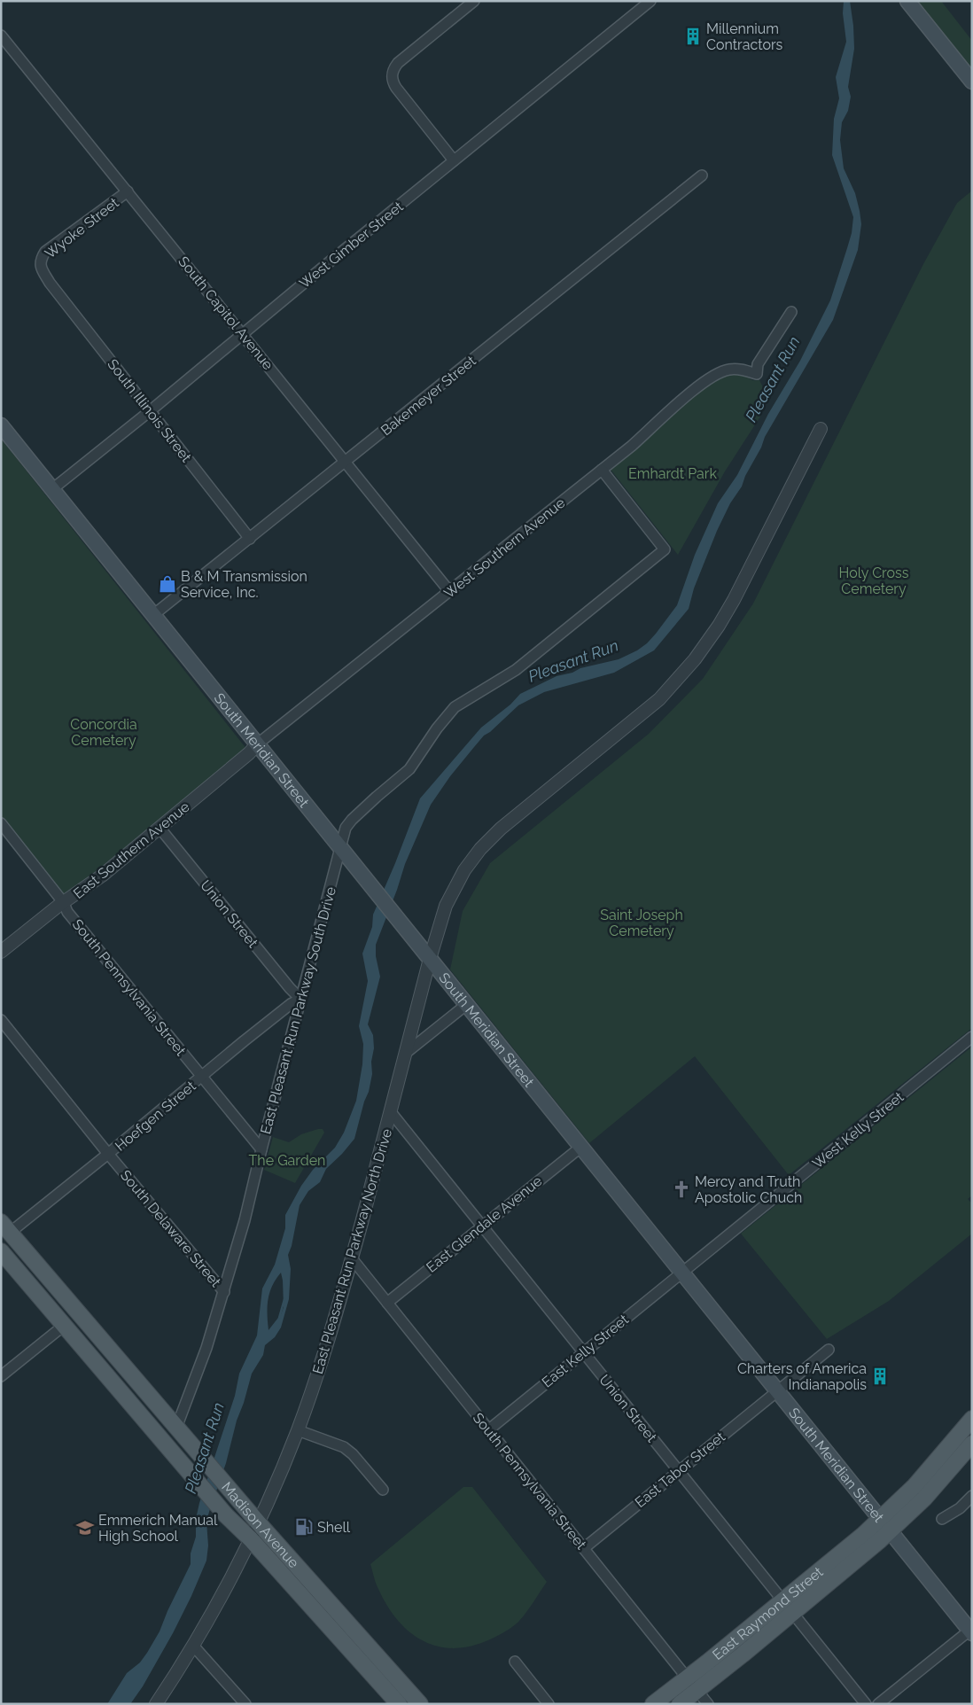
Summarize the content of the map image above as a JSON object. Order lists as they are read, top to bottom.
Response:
{
  "streets": {
    "main road": ["South Meridian Street", "Madison Avenue", "East Raymond Street"],
    "street": [
      "Wyoke Street",
      "West Gimber Street",
      "South Capitol Avenue",
      "Bakemeyer Street",
      "South Illinois Street",
      "West Southern Avenue",
      "East Southern Avenue",
      "Union Street",
      "South Pennsylvania Street",
      "East Pleasant Run Parkway South Drive",
      "Hoefgen Street",
      "West Kelly Street",
      "East Glendale Avenue",
      "South Delaware Street",
      "East Pleasant Run Parkway North Drive",
      "East Kelly Street",
      "East Tabor Street"
    ]
  },
  "crossings": [
    ["Wyoke Street", "South Capitol Avenue"],
    ["Wyoke Street", "South Illinois Street"],
    ["West Gimber Street", "South Capitol Avenue"],
    ["West Gimber Street", "South Illinois Street"],
    ["West Gimber Street", "South Meridian Street"],
    ["South Capitol Avenue", "Bakemeyer Street"],
    ["South Capitol Avenue", "West Southern Avenue"],
    ["Bakemeyer Street", "South Illinois Street"],
    ["Bakemeyer Street", "South Meridian Street"],
    ["West Southern Avenue", "South Meridian Street"],
    ["West Southern Avenue", "East Southern Avenue"],
    ["West Southern Avenue", "East Pleasant Run Parkway South Drive"],
    ["South Meridian Street", "East Southern Avenue"],
    ["South Meridian Street", "East Pleasant Run Parkway South Drive"],
    ["South Meridian Street", "West Kelly Street"],
    ["South Meridian Street", "East Glendale Avenue"],
    ["South Meridian Street", "East Pleasant Run Parkway North Drive"],
    ["South Meridian Street", "East Kelly Street"],
    ["South Meridian Street", "East Tabor Street"],
    ["South Meridian Street", "East Raymond Street"],
    ["East Southern Avenue", "Union Street"],
    ["East Southern Avenue", "South Pennsylvania Street"],
    ["Union Street", "East Pleasant Run Parkway South Drive"],
    ["Union Street", "Hoefgen Street"],
    ["Union Street", "East Glendale Avenue"],
    ["Union Street", "East Pleasant Run Parkway North Drive"],
    ["Union Street", "East Kelly Street"],
    ["Union Street", "East Tabor Street"],
    ["Union Street", "East Raymond Street"],
    ["South Pennsylvania Street", "East Pleasant Run Parkway South Drive"],
    ["South Pennsylvania Street", "Hoefgen Street"],
    ["South Pennsylvania Street", "East Glendale Avenue"],
    ["South Pennsylvania Street", "East Pleasant Run Parkway North Drive"],
    ["South Pennsylvania Street", "East Kelly Street"],
    ["South Pennsylvania Street", "East Tabor Street"],
    ["South Pennsylvania Street", "East Raymond Street"],
    ["East Pleasant Run Parkway South Drive", "Hoefgen Street"],
    ["East Pleasant Run Parkway South Drive", "South Delaware Street"],
    ["East Pleasant Run Parkway South Drive", "Madison Avenue"],
    ["Hoefgen Street", "South Delaware Street"],
    ["Hoefgen Street", "Madison Avenue"],
    ["West Kelly Street", "East Kelly Street"],
    ["East Pleasant Run Parkway North Drive", "Madison Avenue"]
  ],
  "water": ["Pleasant Run"],
  "parks": [
    "Emhardt Park",
    "Holy Cross Cemetery",
    "Concordia Cemetery",
    "Saint Joseph Cemetery",
    "The Garden"
  ],
  "places": {
    "building": ["Millennium Contractors", "Charters of America Indianapolis"],
    "shop": ["B & M Transmission Service, Inc."],
    "church": ["Mercy and Truth Apostolic Chuch"],
    "fuel station": ["Shell"],
    "school or university": ["Emmerich Manual High School"]
  }
}
